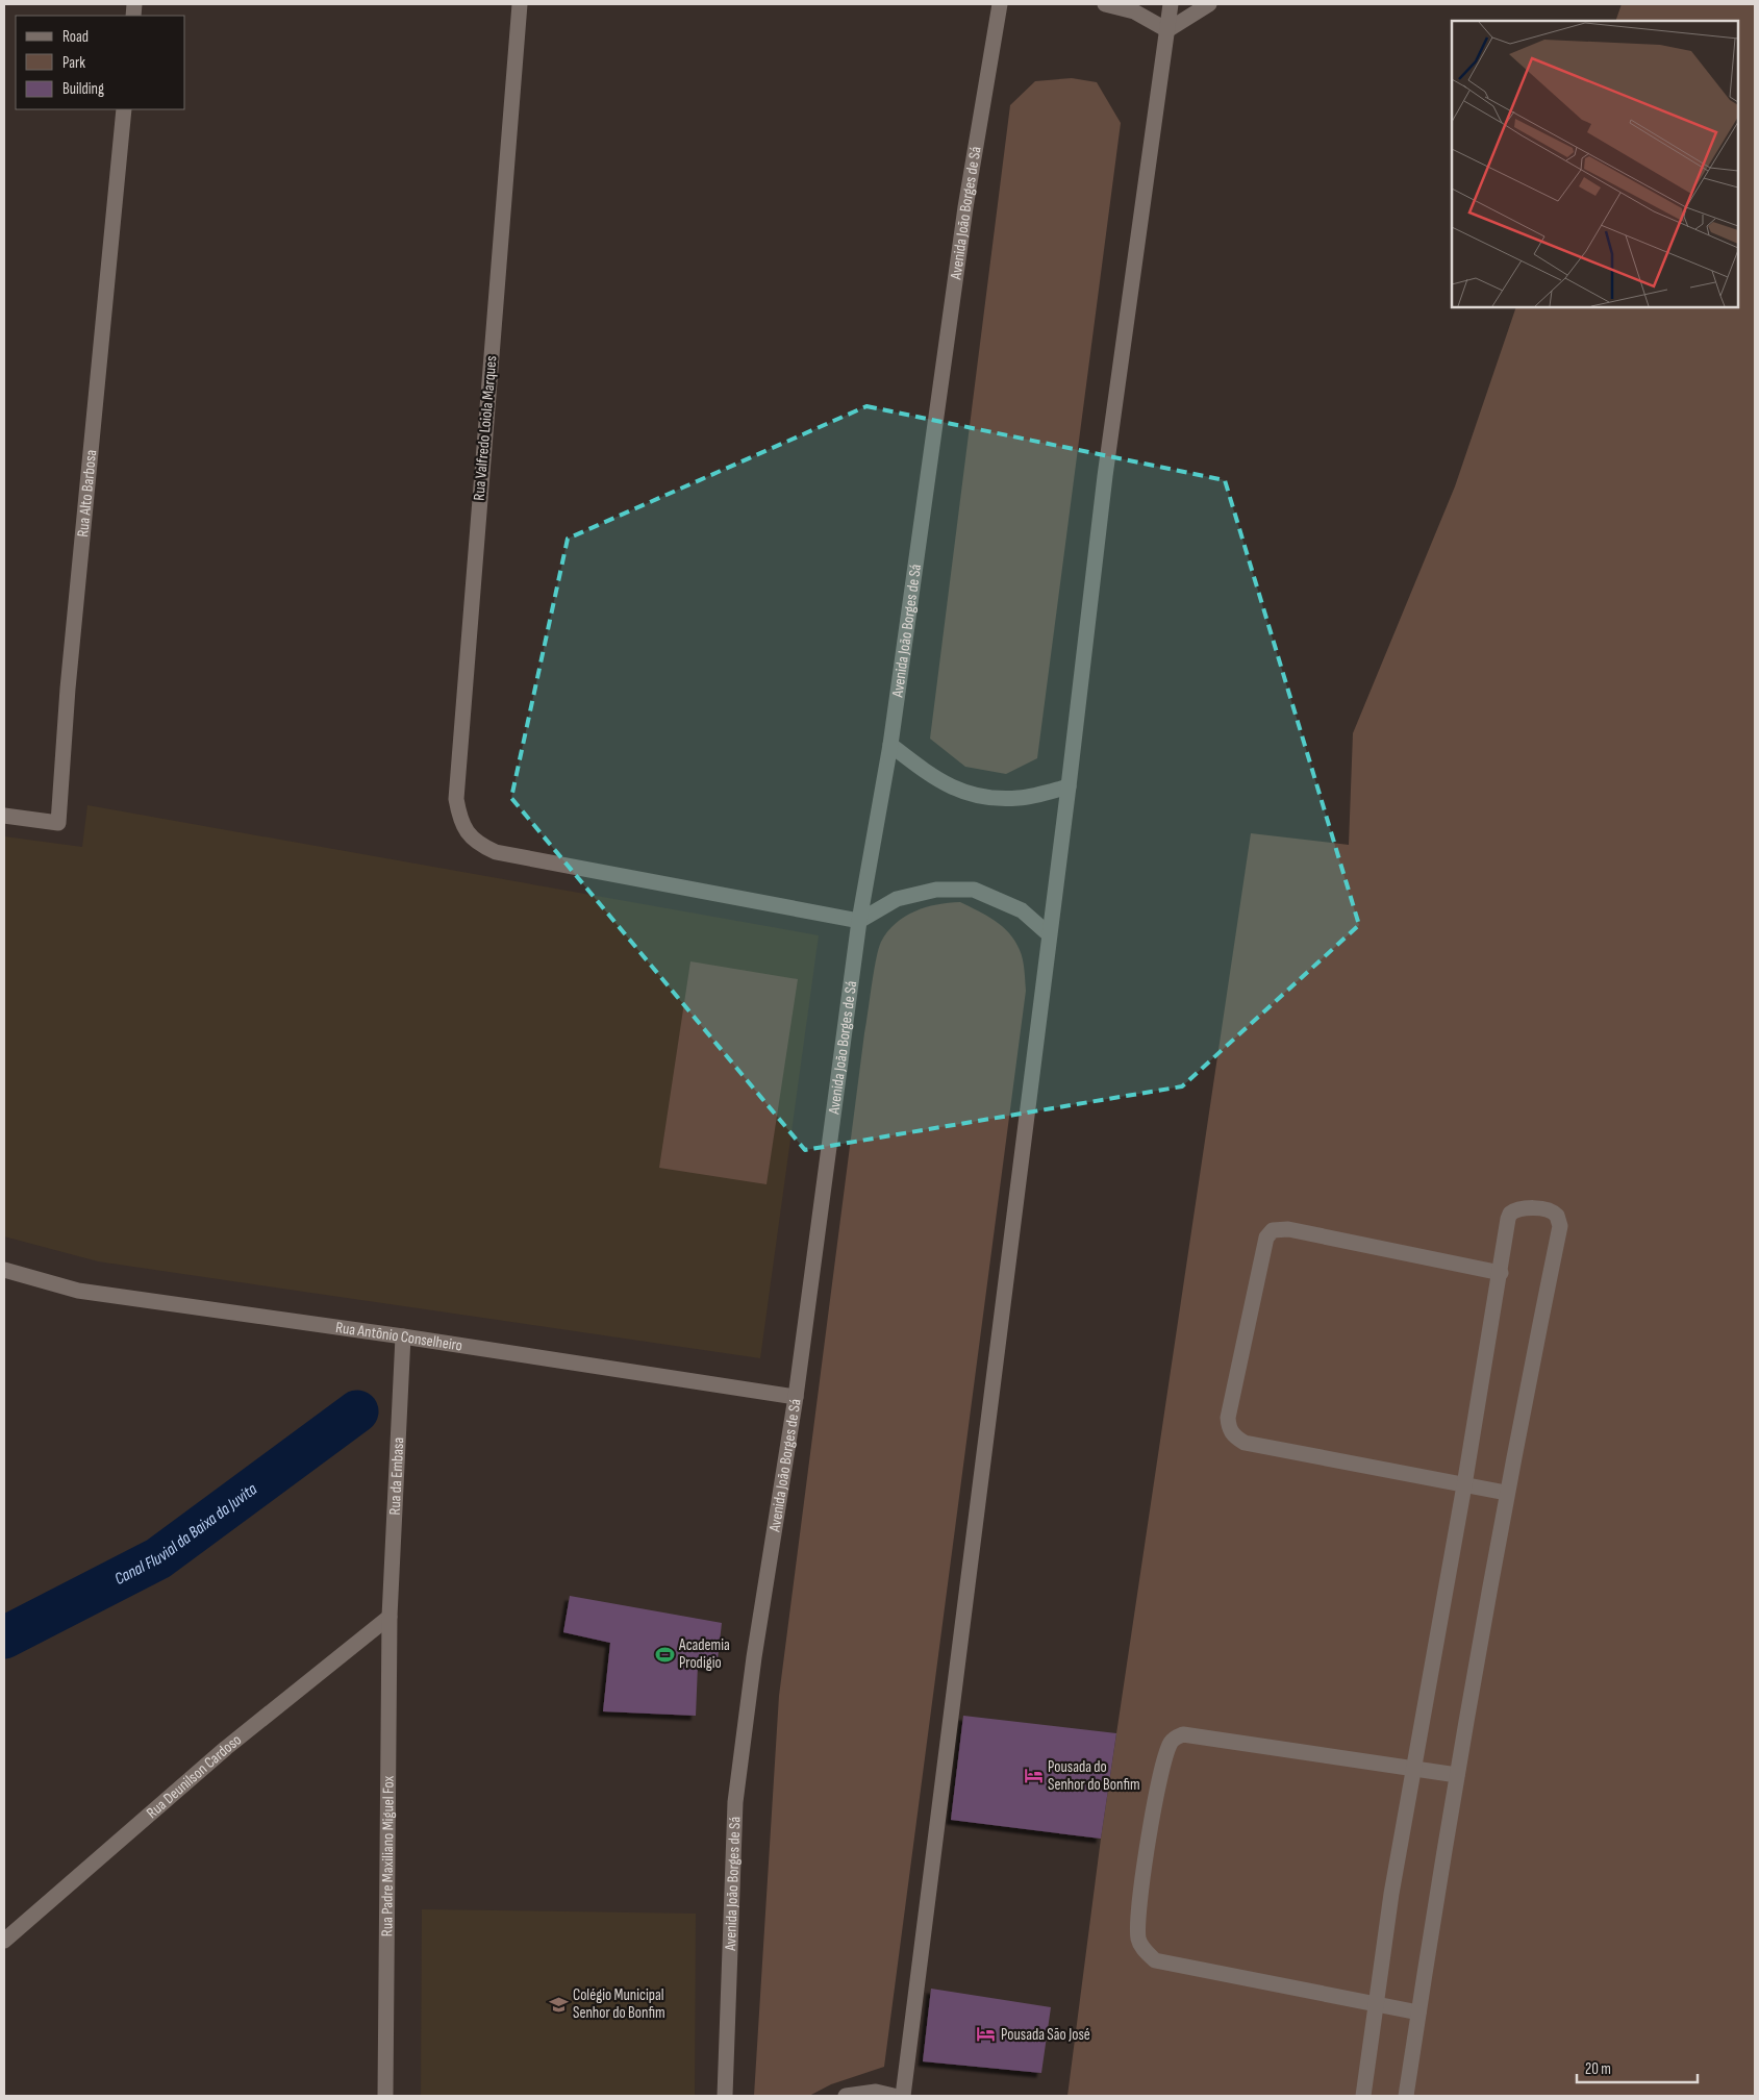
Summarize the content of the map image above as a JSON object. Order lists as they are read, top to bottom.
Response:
{
  "streets": {
    "street": [
      "Avenida João Borges de Sá",
      "Rua Valfredo Loiola Marques",
      "Rua Alto Barbosa",
      "Rua Antônio Conselheiro",
      "Rua da Embasa",
      "Rua Deunilson Cardoso",
      "Rua Padre Maxiliano Miguel Fox"
    ]
  },
  "crossings": [
    ["Avenida João Borges de Sá", "Rua Valfredo Loiola Marques"],
    ["Avenida João Borges de Sá", "Rua Antônio Conselheiro"],
    ["Rua Antônio Conselheiro", "Rua da Embasa"],
    ["Rua da Embasa", "Rua Deunilson Cardoso"],
    ["Rua da Embasa", "Rua Padre Maxiliano Miguel Fox"],
    ["Rua Deunilson Cardoso", "Rua Padre Maxiliano Miguel Fox"]
  ],
  "water": ["Canal Fluvial da Baixa da Juvita"],
  "places": {
    "sports": ["Academia Prodigio"],
    "hotel": ["Pousada do Senhor do Bonfim", "Pousada São José"],
    "school or university": ["Colégio Municipal Senhor do Bonfim"]
  },
  "legend": ["Road", "Park", "Building"],
  "scale_bar": "20 m"
}
